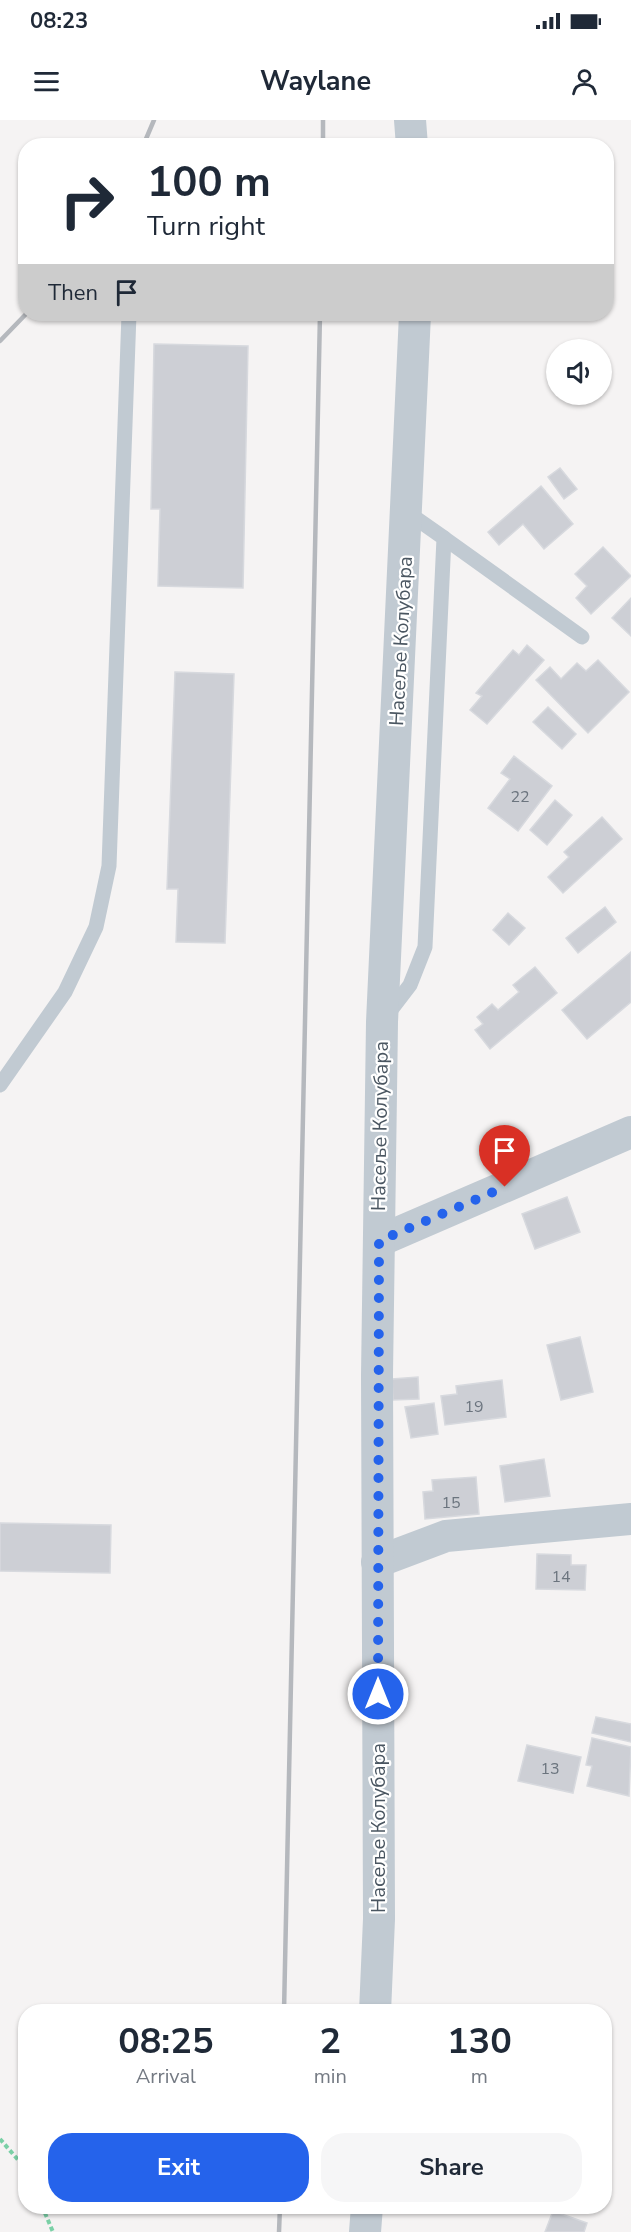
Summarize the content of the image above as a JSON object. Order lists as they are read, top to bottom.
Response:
{
  "streets": {
    "street": ["Насеље Колубара"]
  },
  "house_numbers": [
    "22",
    "19",
    "15",
    "14",
    "13"
  ],
  "page": {
    "status": "08:23",
    "header": "Waylane",
    "turn": ["100 m", "Turn right"],
    "then": "Then",
    "eta": [
      "08:25",
      "Arrival",
      "2",
      "min",
      "130",
      "m"
    ],
    "buttons": ["Exit", "Share"]
  }
}
